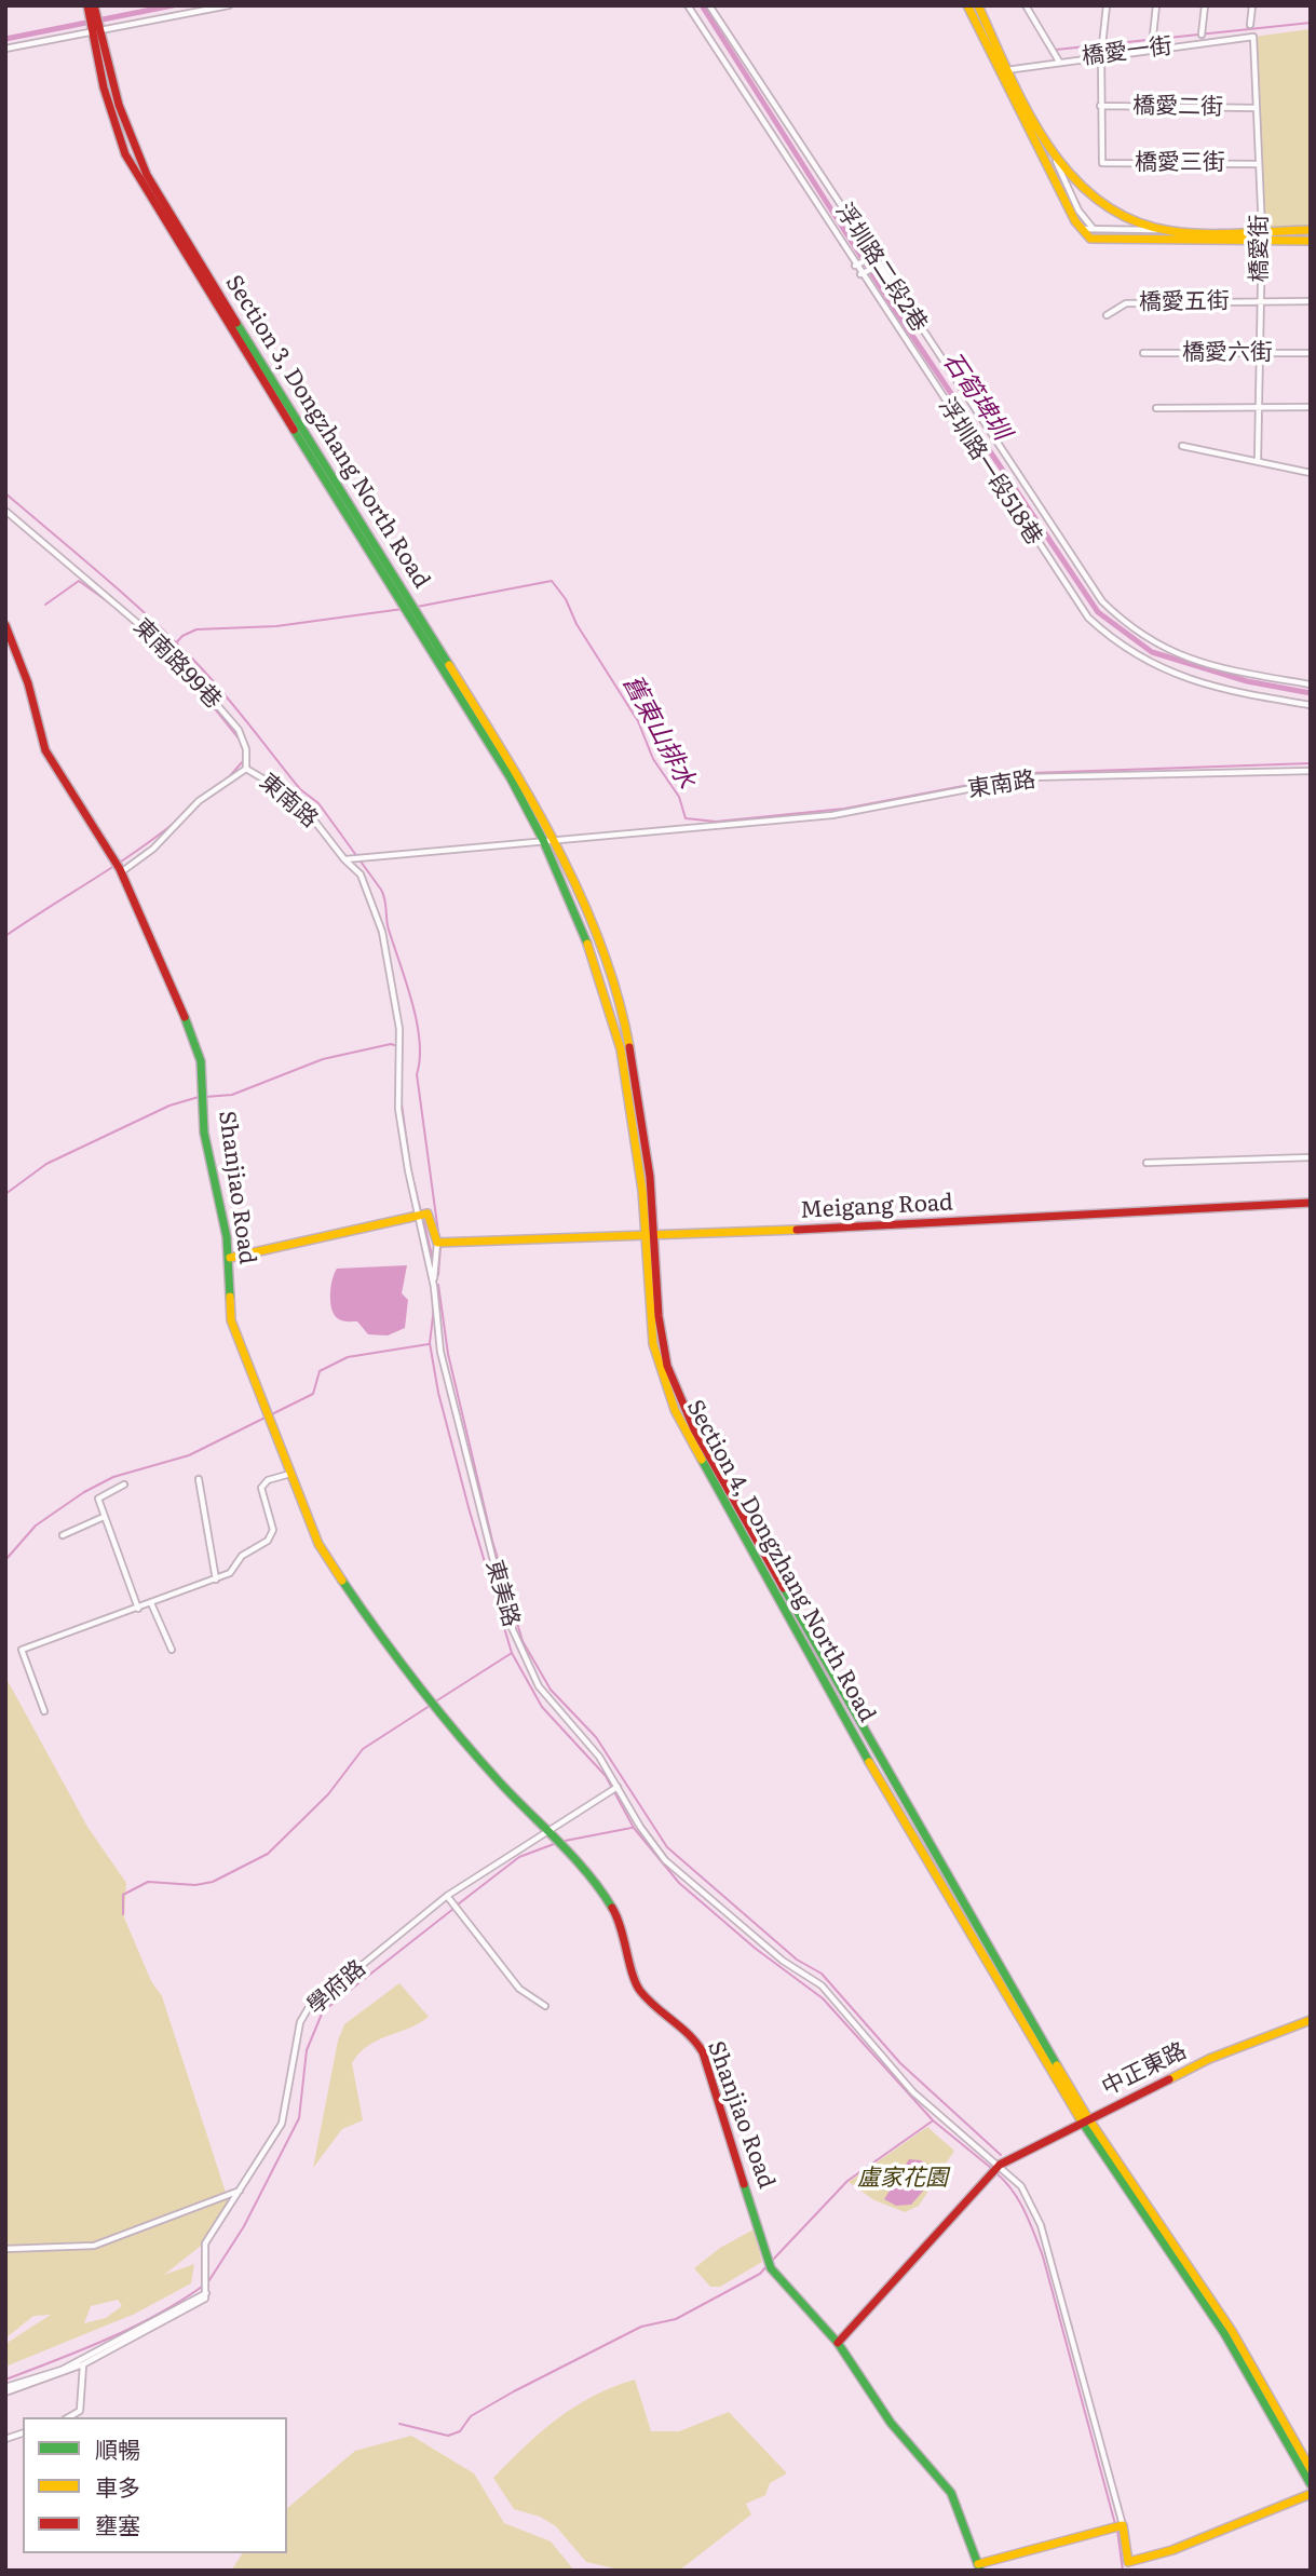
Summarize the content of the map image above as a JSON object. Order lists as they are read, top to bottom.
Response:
{
  "streets": {
    "street": [
      "橋愛一街",
      "橋愛二街",
      "橋愛三街",
      "橋愛街",
      "浮圳路二段2巷",
      "橋愛五街",
      "橋愛六街",
      "Section 3, Dongzhang North Road",
      "浮圳路一段518巷",
      "東南路99巷",
      "東南路",
      "Shanjiao Road",
      "Meigang Road",
      "Section 4, Dongzhang North Road",
      "東美路",
      "學府路",
      "中正東路"
    ]
  },
  "crossings": [
    ["橋愛一街", "橋愛街"],
    ["橋愛二街", "橋愛三街"],
    ["橋愛二街", "橋愛街"],
    ["橋愛三街", "橋愛街"],
    ["橋愛街", "橋愛五街"],
    ["橋愛街", "橋愛六街"],
    ["Section 3, Dongzhang North Road", "東南路"],
    ["Section 3, Dongzhang North Road", "Section 4, Dongzhang North Road"],
    ["東南路99巷", "東南路"],
    ["東南路", "Shanjiao Road"],
    ["東南路", "Section 4, Dongzhang North Road"],
    ["東南路", "東美路"],
    ["Shanjiao Road", "學府路"],
    ["Shanjiao Road", "中正東路"],
    ["Meigang Road", "Section 4, Dongzhang North Road"],
    ["Section 4, Dongzhang North Road", "中正東路"],
    ["東美路", "學府路"],
    ["東美路", "中正東路"]
  ],
  "water": ["石筍埤圳", "舊東山排水"],
  "parks": ["盧家花園"],
  "legend": ["順暢", "車多", "壅塞"]
}
